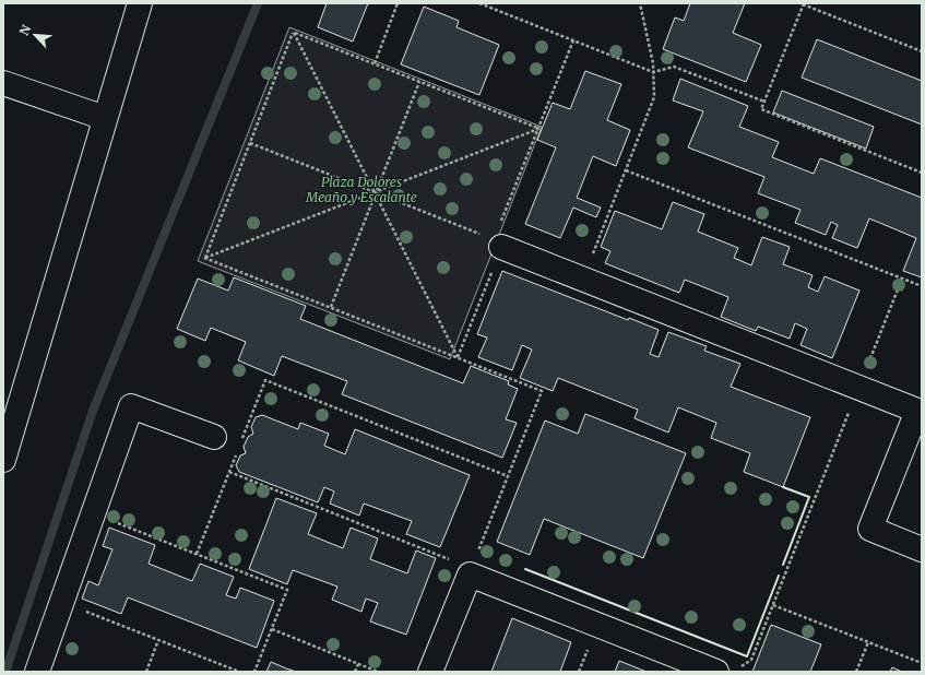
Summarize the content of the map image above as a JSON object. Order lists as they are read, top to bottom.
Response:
{
  "parks": ["Plaza Dolores Meaño y Escalante"],
  "north": "top left"
}
